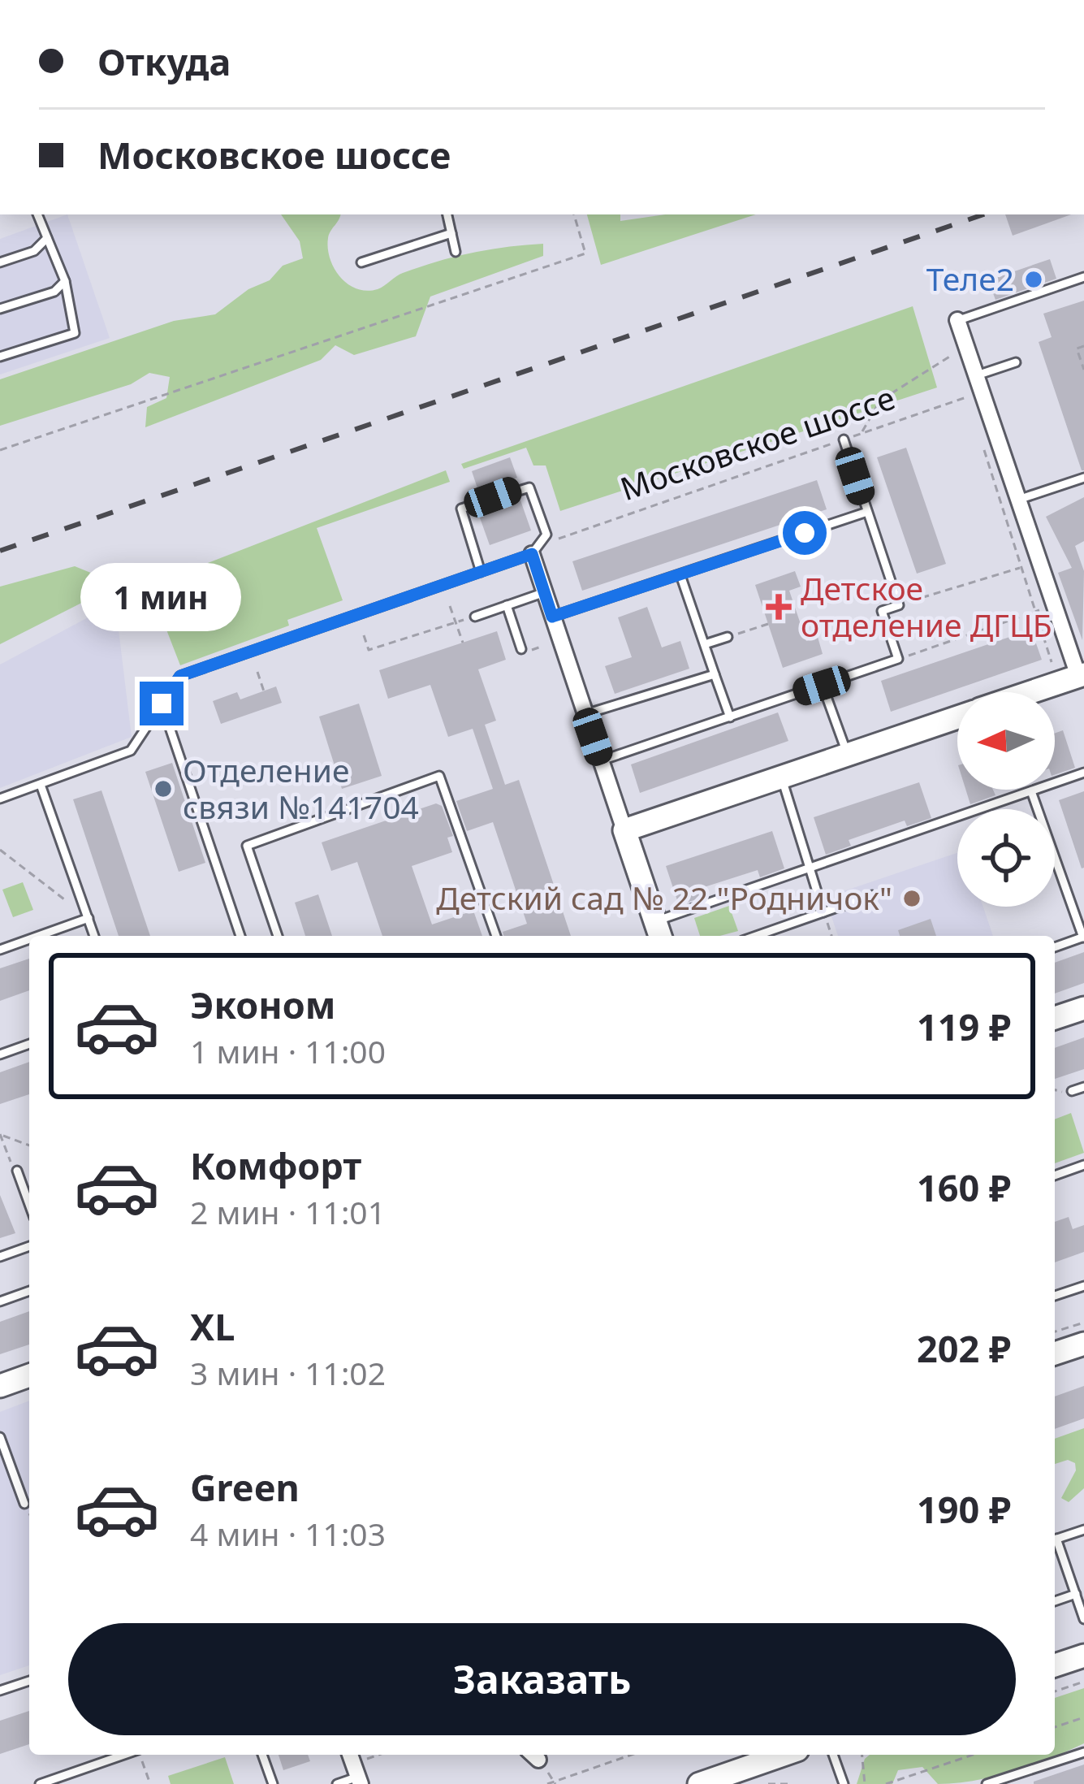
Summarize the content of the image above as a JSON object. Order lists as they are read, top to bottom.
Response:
{
  "streets": {
    "path": ["Московское шоссе"]
  },
  "places": {
    "other": ["Теле2", "Отделение связи №141704", "Детский сад № 22 \"Родничок\""],
    "health": ["Детское отделение ДГЦБ"]
  },
  "north": "left",
  "page": {
    "banner": ["Откуда", "Московское шоссе"],
    "bubble": "1 мин",
    "list": [
      {
        "name": "Эконом",
        "note": "1 мин · 11:00",
        "value": "119 ₽"
      },
      {
        "name": "Комфорт",
        "note": "2 мин · 11:01",
        "value": "160 ₽"
      },
      {
        "name": "XL",
        "note": "3 мин · 11:02",
        "value": "202 ₽"
      },
      {
        "name": "Green",
        "note": "4 мин · 11:03",
        "value": "190 ₽"
      }
    ],
    "buttons": "Заказать"
  }
}
